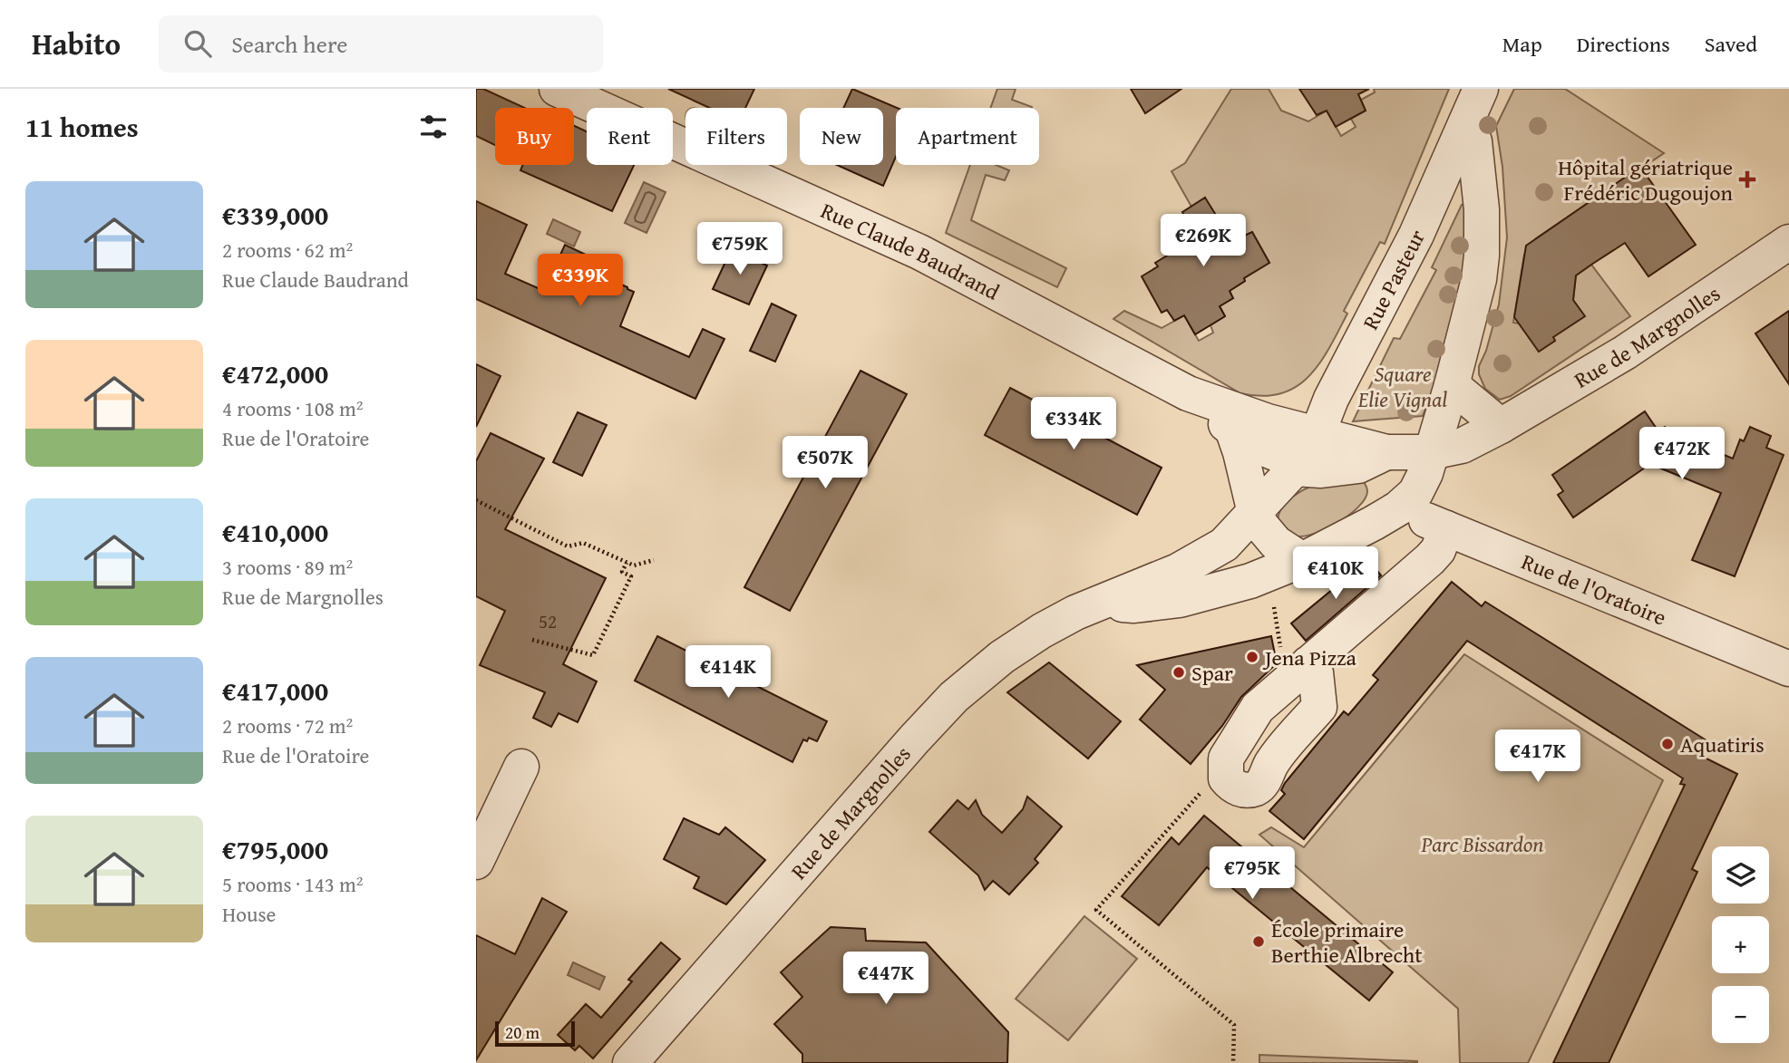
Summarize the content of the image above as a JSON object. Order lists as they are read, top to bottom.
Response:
{
  "streets": {
    "street": [
      "Rue Claude Baudrand",
      "Rue Pasteur",
      "Rue de Margnolles",
      "Rue de l'Oratoire"
    ]
  },
  "crossings": [
    ["Rue Claude Baudrand", "Rue Pasteur"],
    ["Rue Claude Baudrand", "Rue de Margnolles"],
    ["Rue Pasteur", "Rue de Margnolles"],
    ["Rue de Margnolles", "Rue de l'Oratoire"]
  ],
  "parks": ["Square Elie Vignal", "Parc Bissardon"],
  "places": {
    "health": ["Hôpital gériatrique Frédéric Dugoujon"],
    "other": [
      "Jena Pizza",
      "Spar",
      "Aquatiris",
      "École primaire Berthie Albrecht"
    ]
  },
  "house_numbers": ["52"],
  "scale_bar": "20 m",
  "page": {
    "header": "Habito",
    "search": "Search here",
    "nav": ["Map", "Directions", "Saved"],
    "heading": "11 homes",
    "chip": [
      "Buy",
      "Rent",
      "Filters",
      "New",
      "Apartment"
    ],
    "list": [
      {
        "name": "€339,000",
        "note": "2 rooms · 62 m² · Rue Claude Baudrand"
      },
      {
        "name": "€472,000",
        "note": "4 rooms · 108 m² · Rue de l'Oratoire"
      },
      {
        "name": "€410,000",
        "note": "3 rooms · 89 m² · Rue de Margnolles"
      },
      {
        "name": "€417,000",
        "note": "2 rooms · 72 m² · Rue de l'Oratoire"
      },
      {
        "name": "€795,000",
        "note": "5 rooms · 143 m² · House"
      }
    ],
    "price": [
      "€269K",
      "€759K",
      "€339K",
      "€334K",
      "€472K",
      "€507K",
      "€410K",
      "€414K",
      "€417K",
      "€795K",
      "€447K"
    ],
    "map_buttons": ["+", "−"],
    "scale": "20 m"
  }
}
